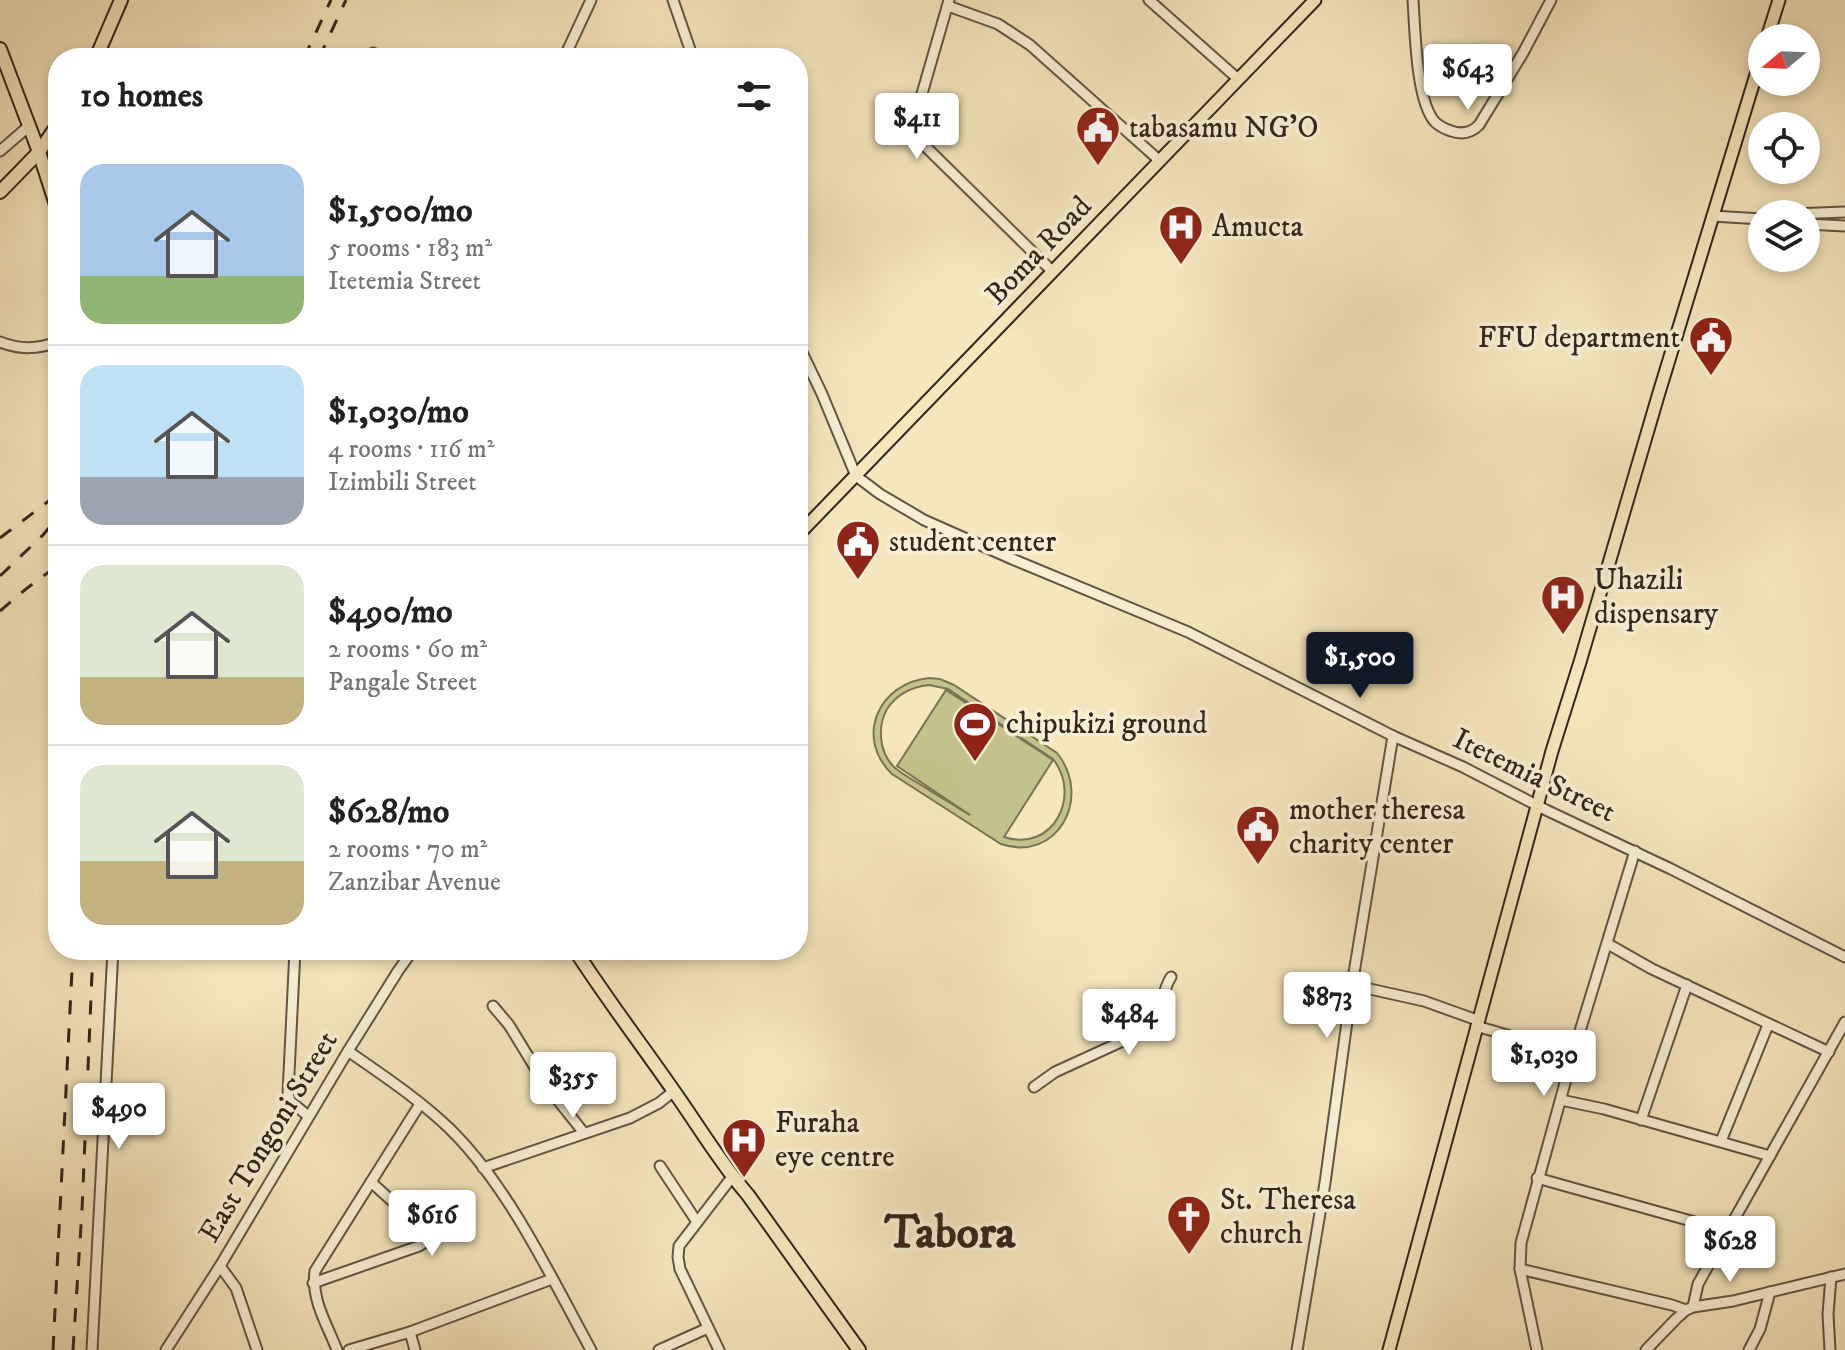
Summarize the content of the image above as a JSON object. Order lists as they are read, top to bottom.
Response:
{
  "streets": {
    "main road": ["Boma Road"],
    "street": ["Itetemia Street", "East Tongoni Street"]
  },
  "crossings": [
    ["Boma Road", "Itetemia Street"]
  ],
  "districts": ["Tabora"],
  "places": {
    "public building": [
      "tabasamu NG'O",
      "FFU department",
      "student center",
      "mother theresa charity center"
    ],
    "hospital": ["Amucta", "Uhazili dispensary", "Furaha eye centre"],
    "sports": ["chipukizi ground"],
    "church": ["St. Theresa church"]
  },
  "north": "left",
  "page": {
    "price": [
      "$643",
      "$411",
      "$1,500",
      "$873",
      "$484",
      "$1,030",
      "$355",
      "$490",
      "$616",
      "$628"
    ],
    "heading": "10 homes",
    "list": [
      {
        "name": "$1,500/mo",
        "note": "5 rooms · 183 m² · Itetemia Street"
      },
      {
        "name": "$1,030/mo",
        "note": "4 rooms · 116 m² · Izimbili Street"
      },
      {
        "name": "$490/mo",
        "note": "2 rooms · 60 m² · Pangale Street"
      },
      {
        "name": "$628/mo",
        "note": "2 rooms · 70 m² · Zanzibar Avenue"
      }
    ]
  }
}
